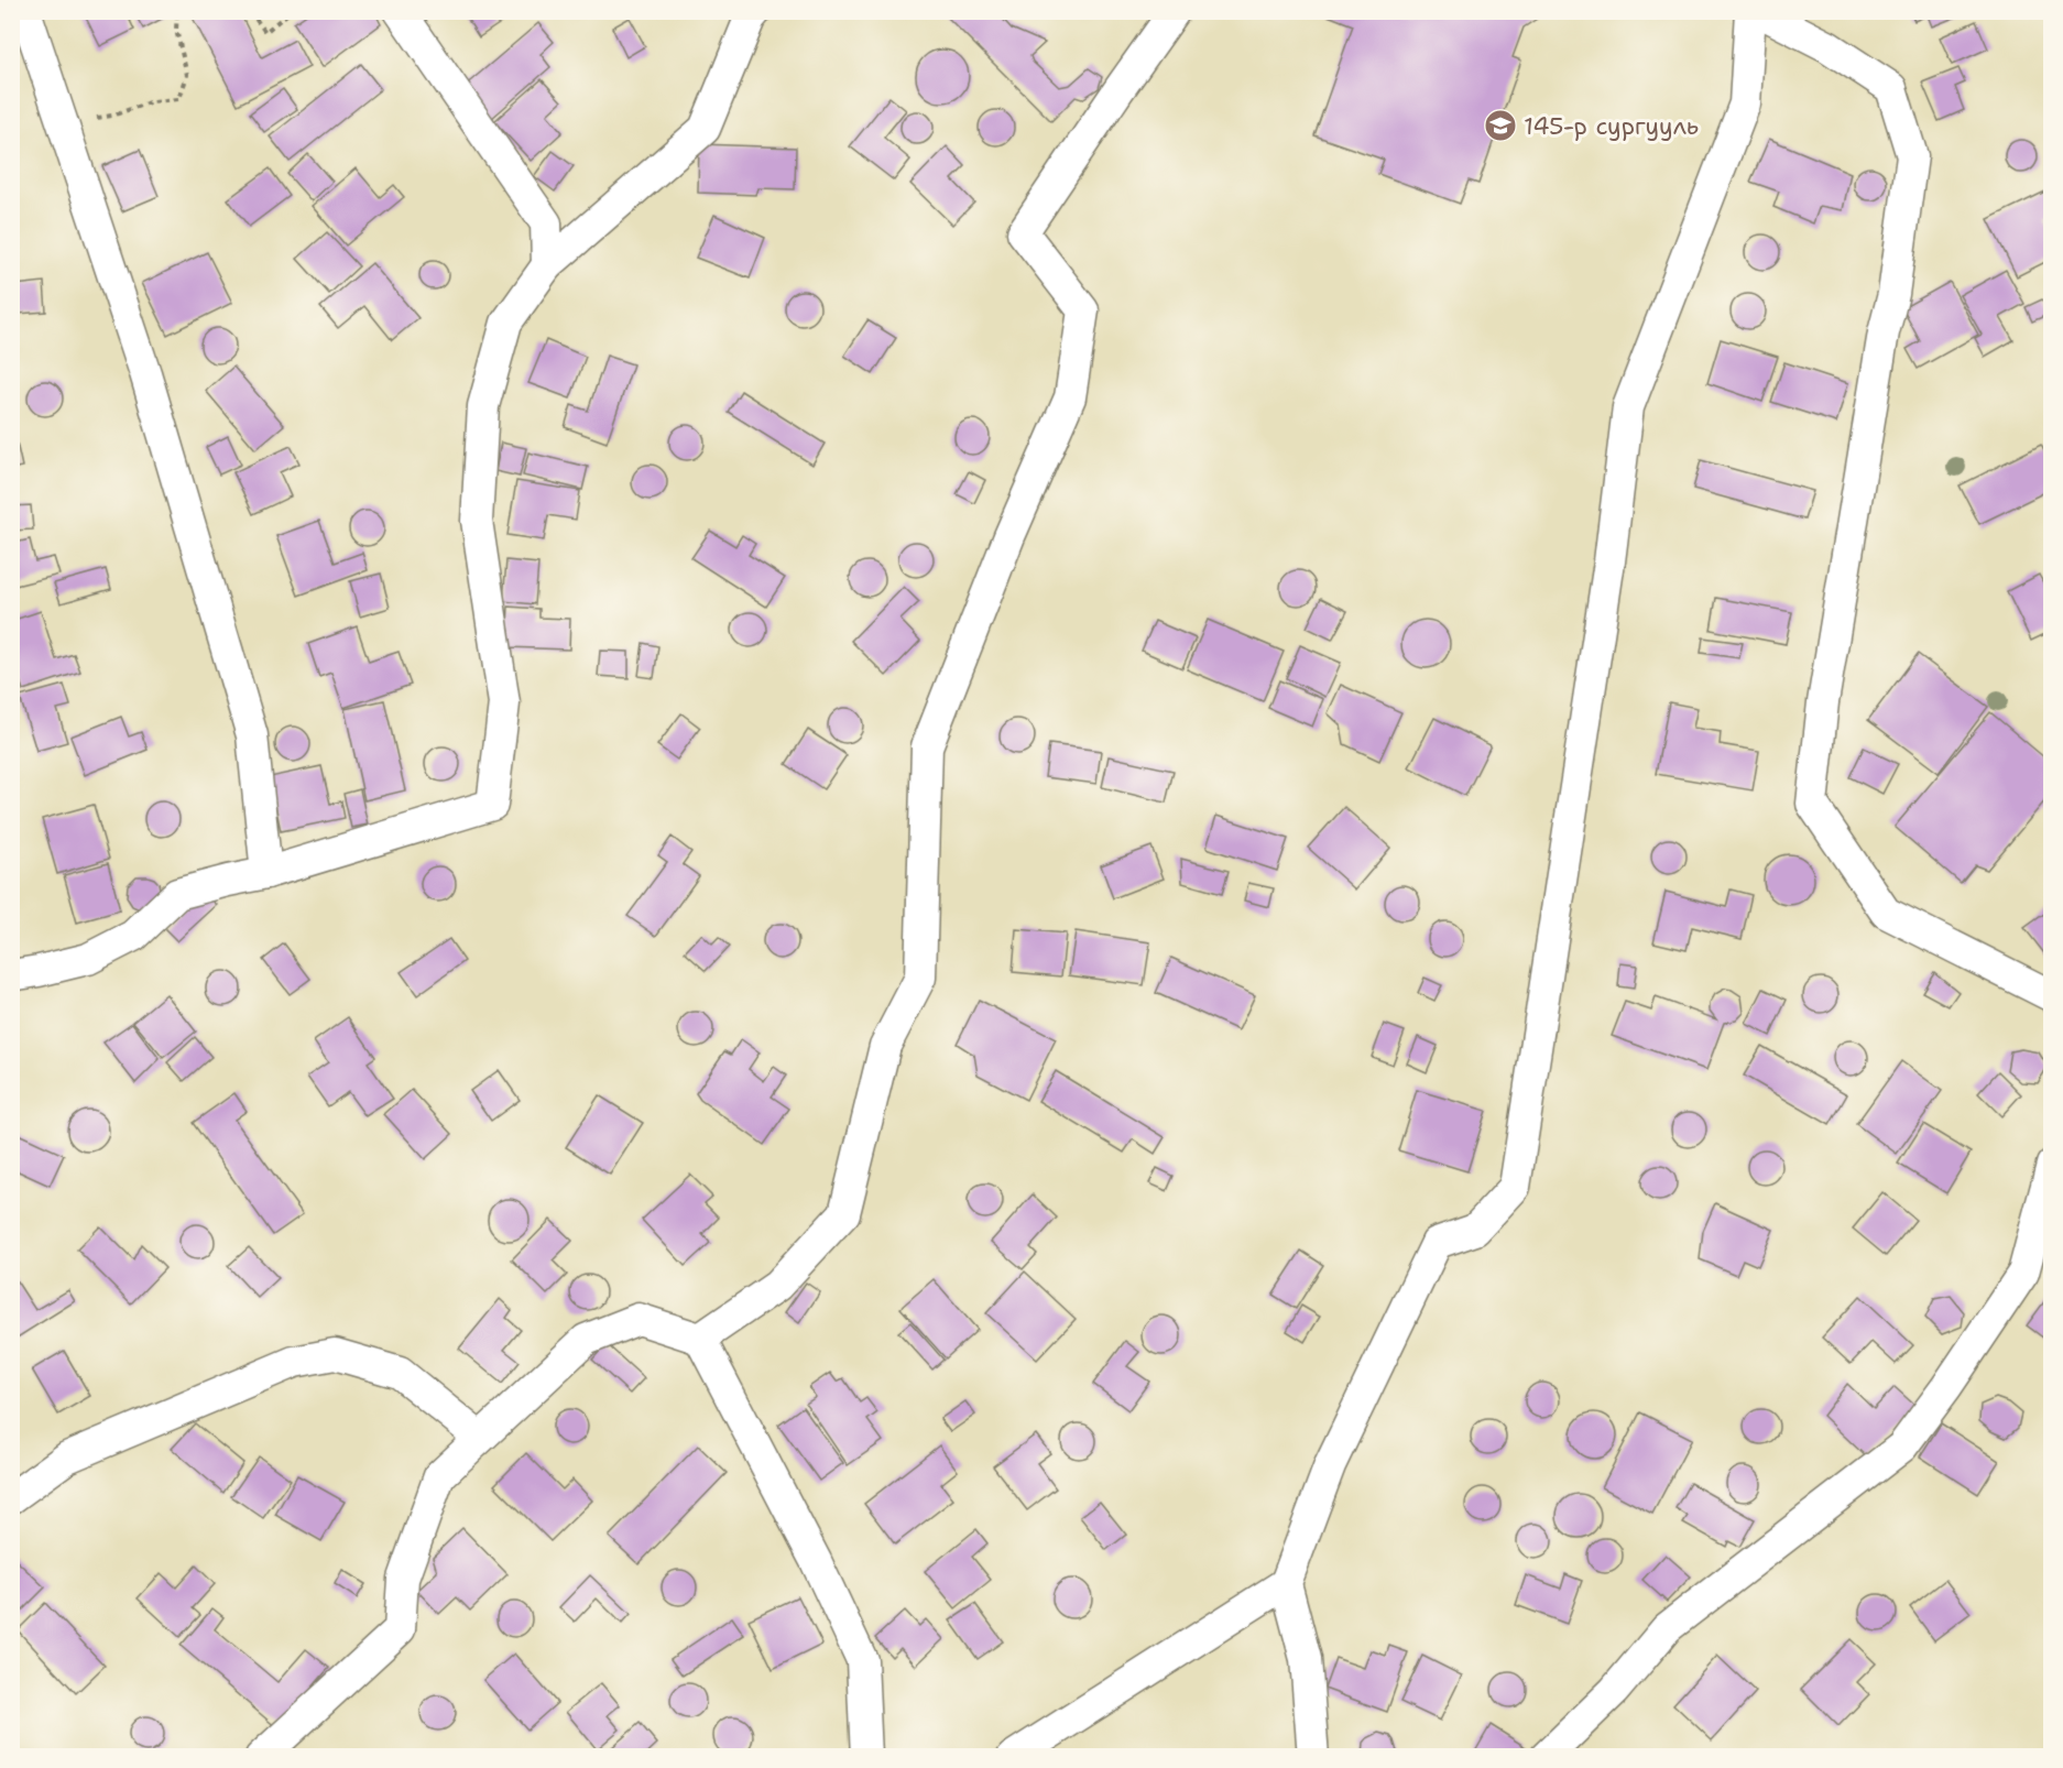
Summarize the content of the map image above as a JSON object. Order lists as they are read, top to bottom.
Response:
{
  "places": {
    "school or university": ["145-р сургууль"]
  }
}
